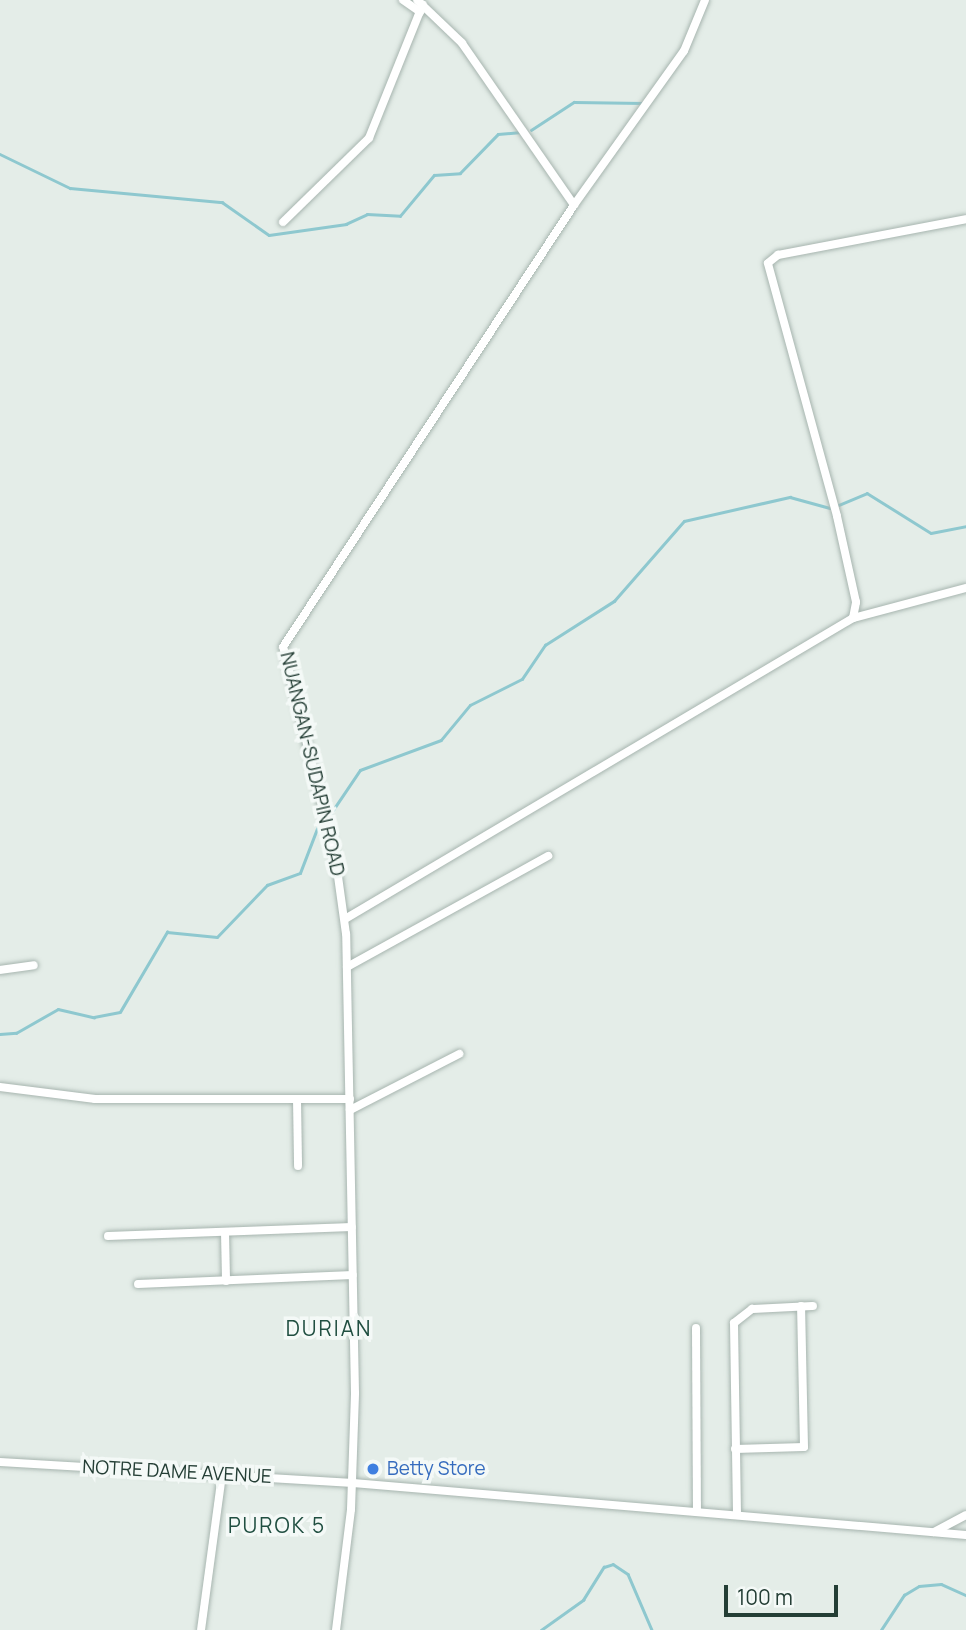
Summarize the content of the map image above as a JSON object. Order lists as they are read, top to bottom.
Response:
{
  "streets": {
    "street": ["NUANGAN-SUDAPIN ROAD", "NOTRE DAME AVENUE"]
  },
  "crossings": [
    ["NUANGAN-SUDAPIN ROAD", "NOTRE DAME AVENUE"]
  ],
  "districts": ["DURIAN", "PUROK 5"],
  "places": ["Betty Store"],
  "scale_bar": "100 m"
}
